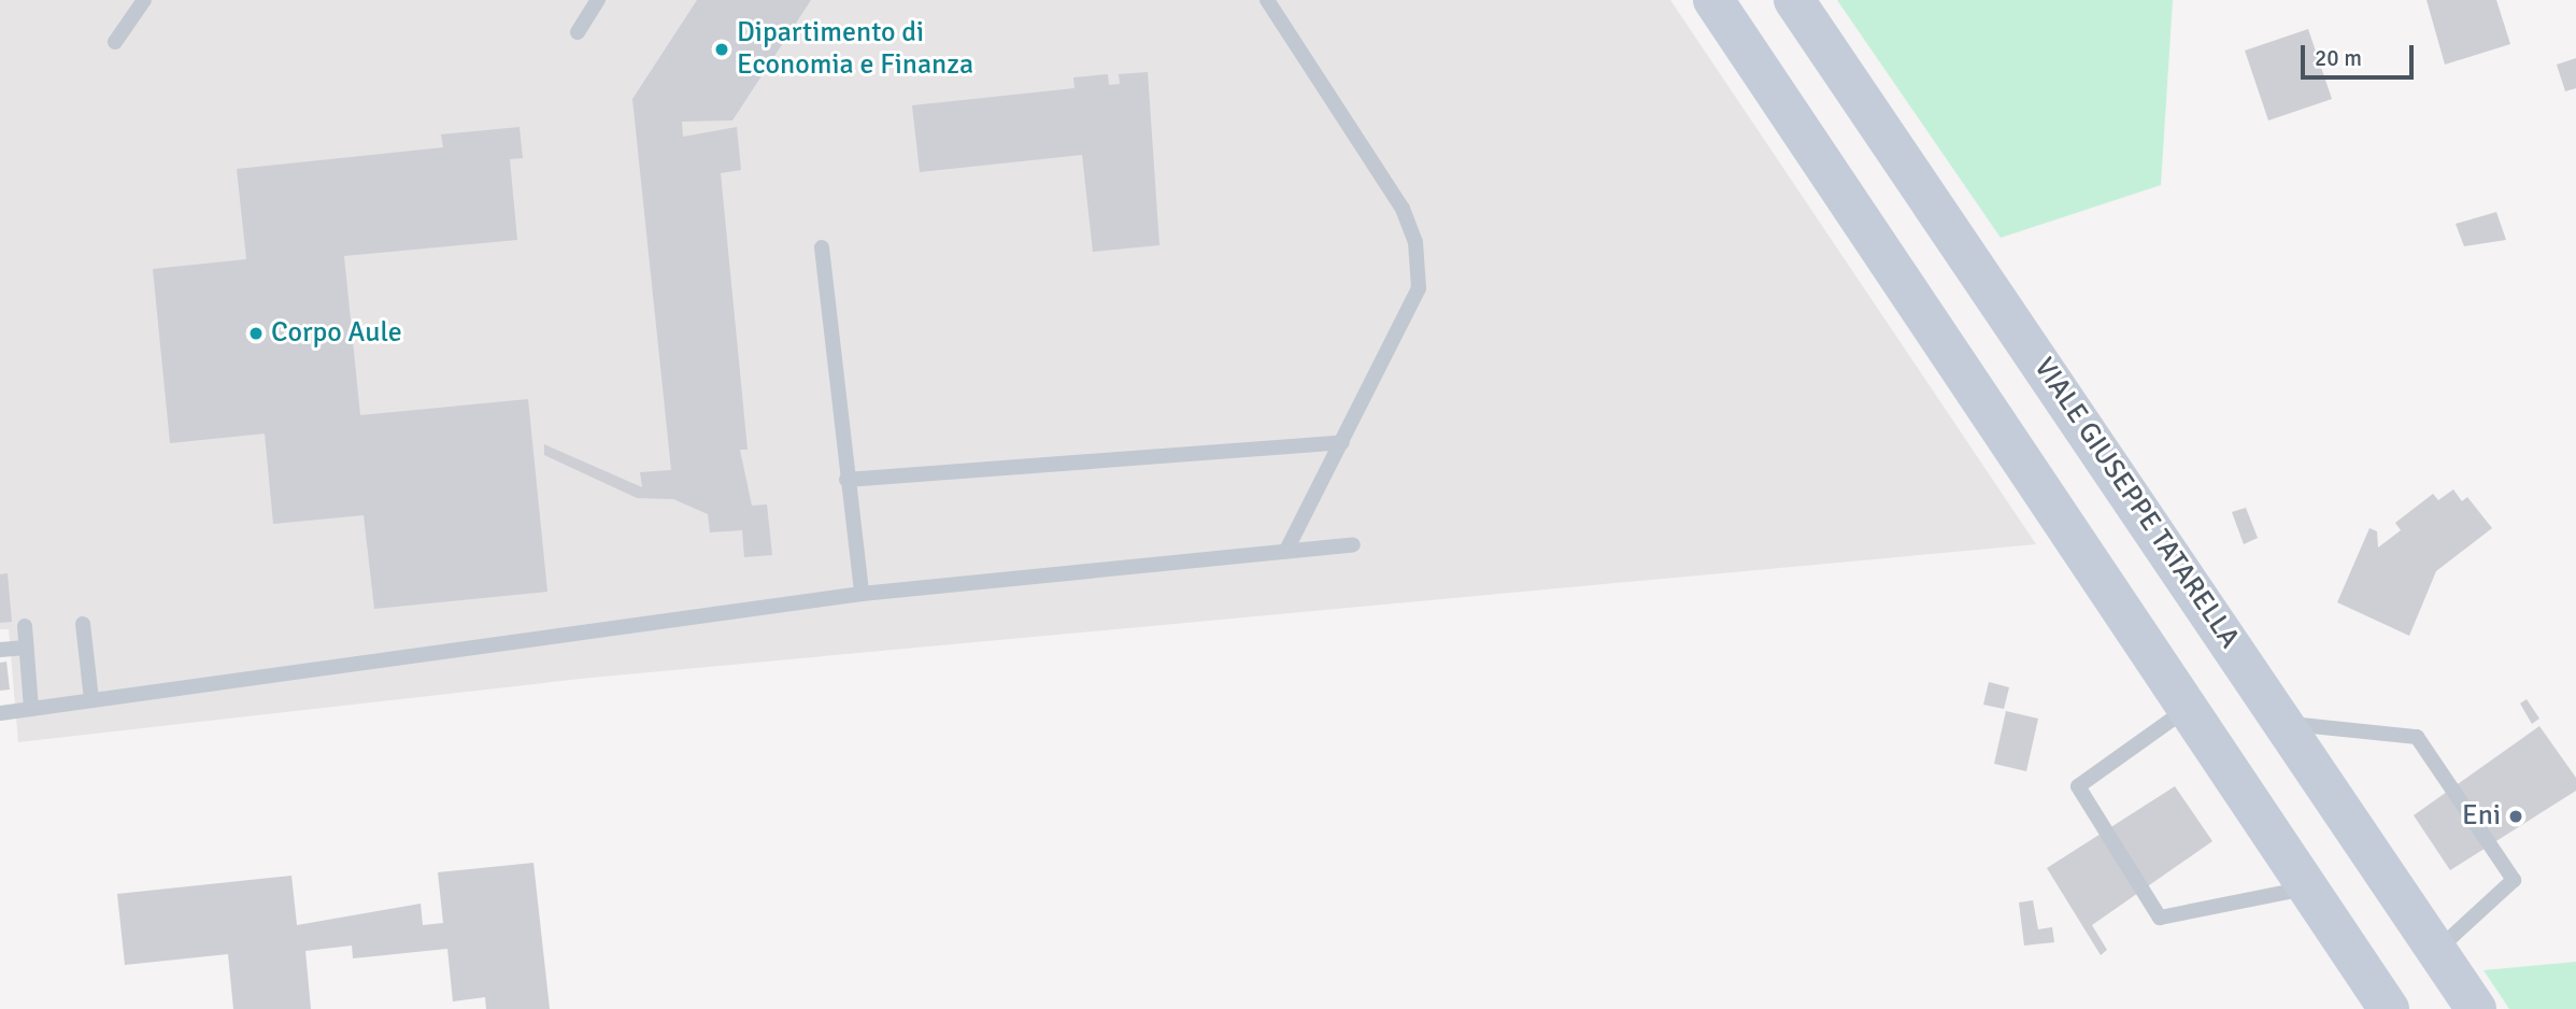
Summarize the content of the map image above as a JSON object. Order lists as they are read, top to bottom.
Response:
{
  "streets": {
    "main road": ["VIALE GIUSEPPE TATARELLA"]
  },
  "places": ["Dipartimento di Economia e Finanza", "Corpo Aule", "Eni"],
  "scale_bar": "20 m"
}
